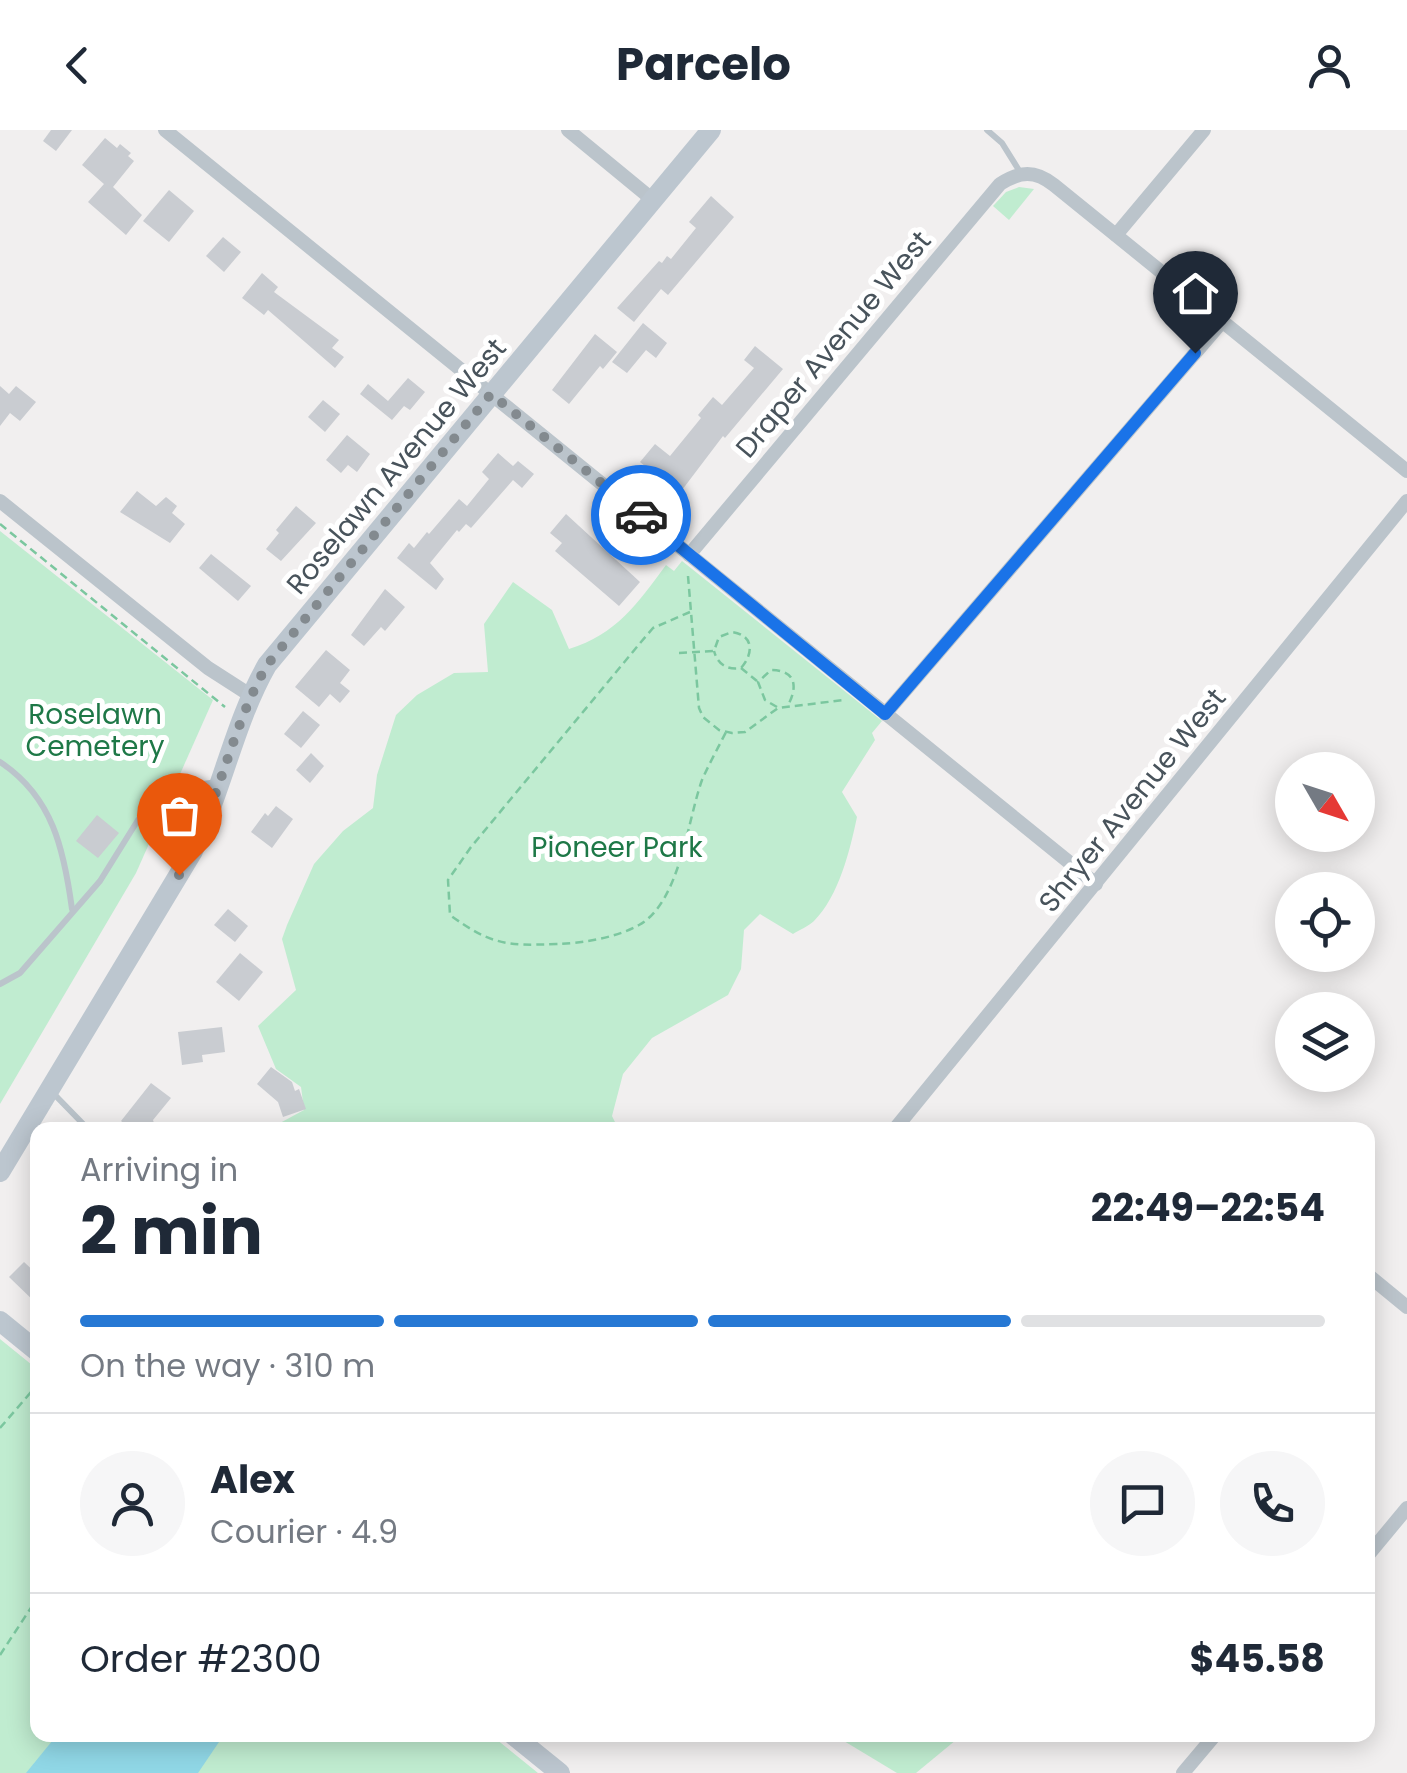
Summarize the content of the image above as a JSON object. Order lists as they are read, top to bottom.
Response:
{
  "streets": {
    "street": ["Draper Avenue West", "Roselawn Avenue West", "Shryer Avenue West"]
  },
  "parks": ["Roselawn Cemetery", "Pioneer Park"],
  "north": "bottom right",
  "page": {
    "header": "Parcelo",
    "heading": ["2 min", "Arriving in", "22:49–22:54"],
    "panel": [
      "Alex",
      "Courier · 4.9",
      "Order #2300",
      "$45.58"
    ],
    "bar": "On the way · 310 m"
  }
}
